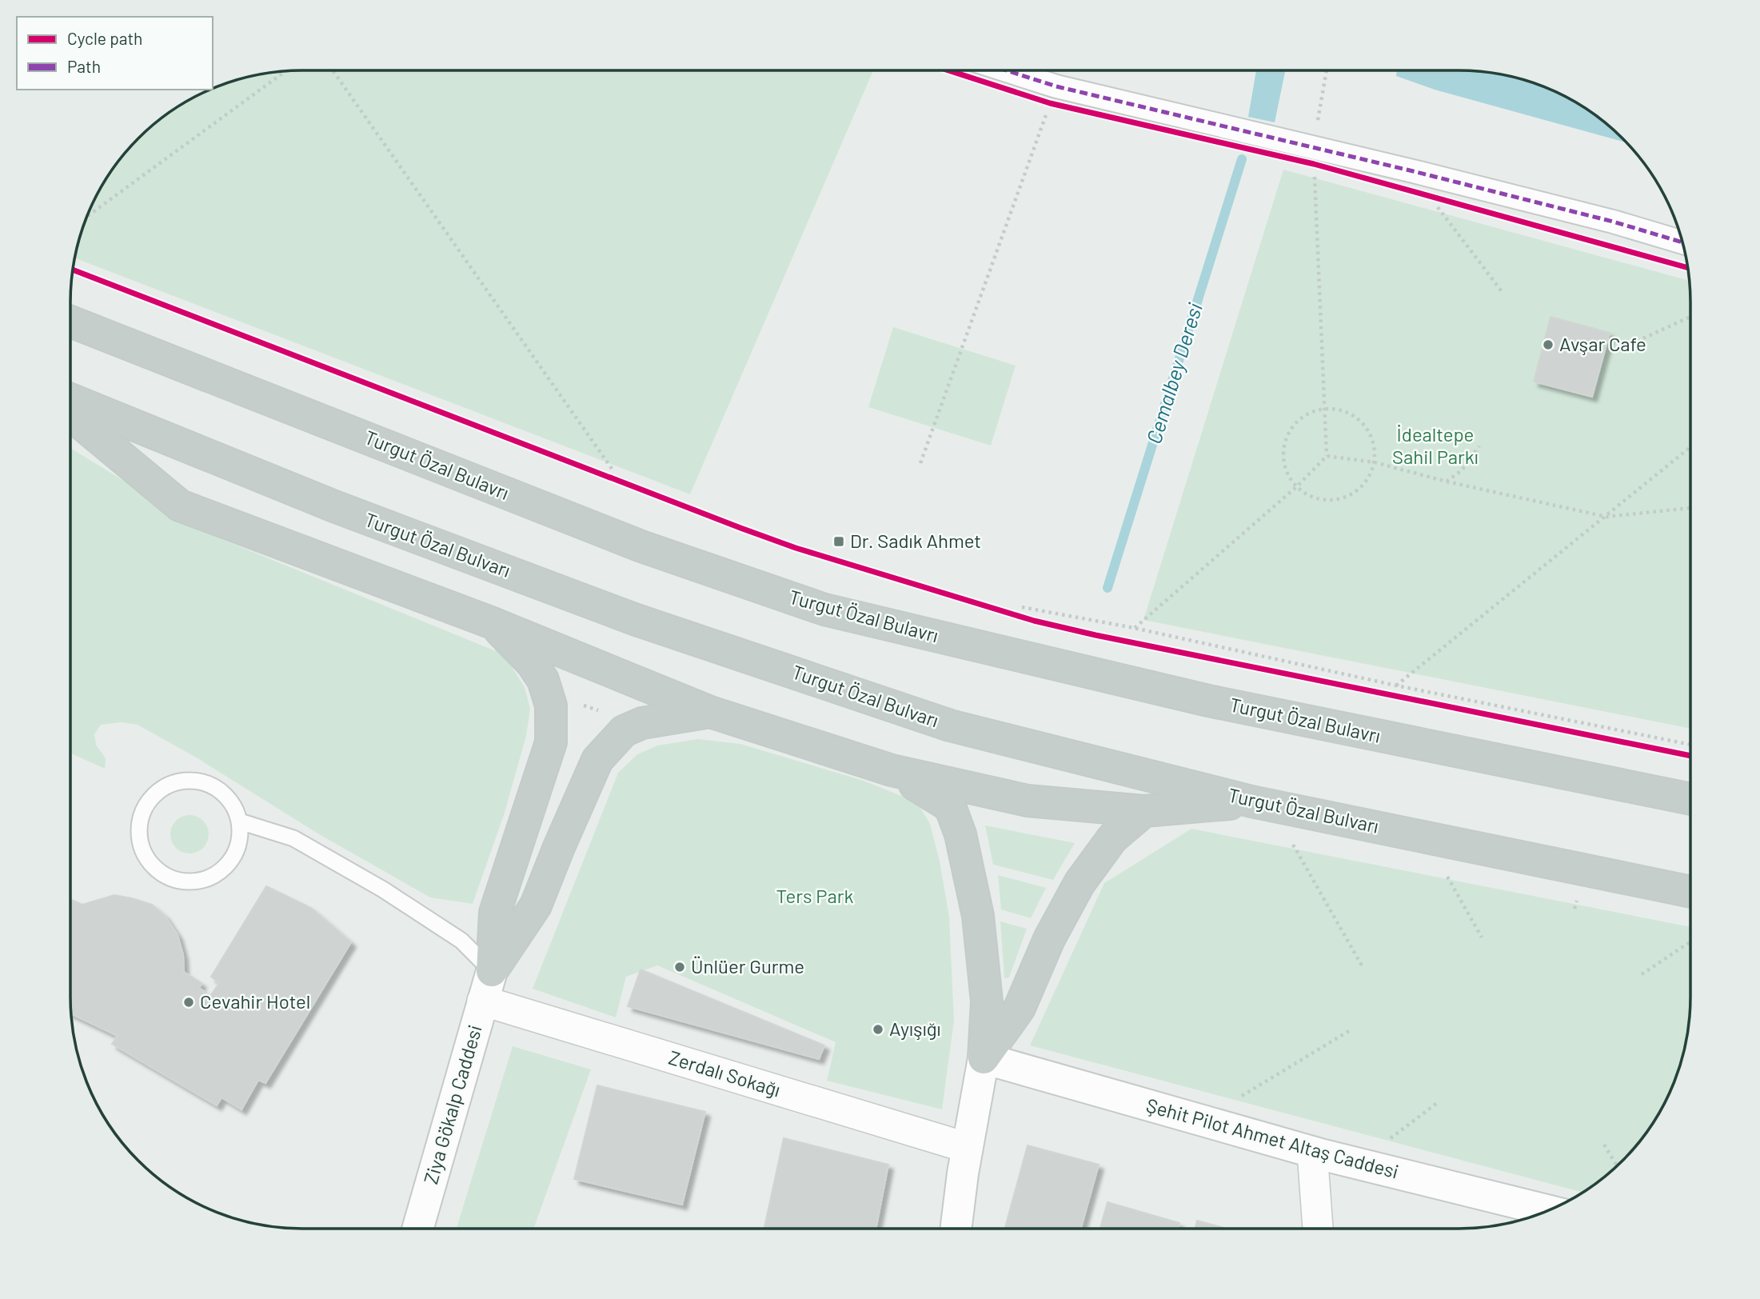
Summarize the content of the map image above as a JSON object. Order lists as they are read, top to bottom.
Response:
{
  "streets": {
    "highway": ["Turgut Özal Bulavrı", "Turgut Özal Bulvarı"],
    "street": ["Zerdalı Sokağı", "Ziya Gökalp Caddesi", "Şehit Pilot Ahmet Altaş Caddesi"]
  },
  "crossings": [
    ["Zerdalı Sokağı", "Ziya Gökalp Caddesi"]
  ],
  "water": ["Cemalbey Deresi"],
  "parks": ["İdealtepe Sahil Parkı", "Ters Park"],
  "places": {
    "other": [
      "Avşar Cafe",
      "Ünlüer Gurme",
      "Cevahir Hotel",
      "Ayışığı"
    ],
    "transit": ["Dr. Sadık Ahmet"]
  },
  "legend": ["Cycle path", "Path"]
}
